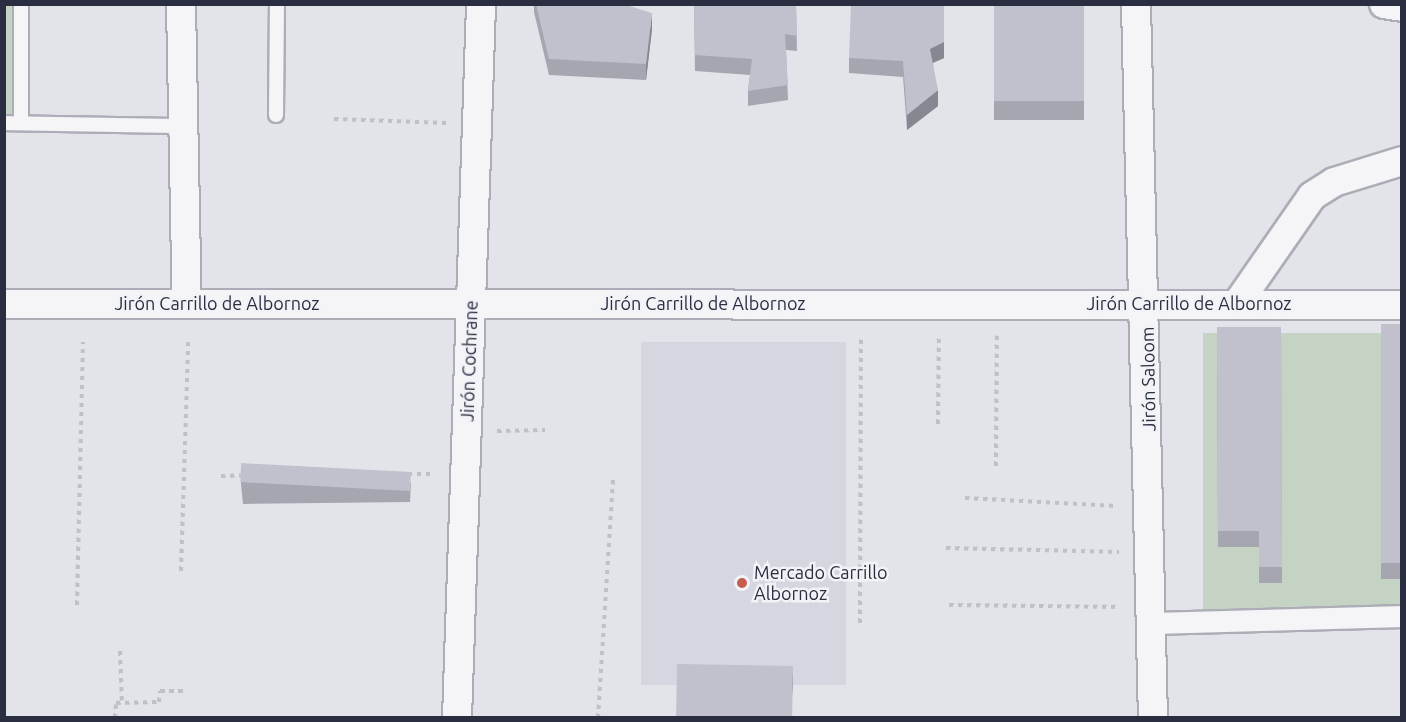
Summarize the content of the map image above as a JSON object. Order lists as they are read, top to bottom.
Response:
{
  "streets": {
    "street": ["Jirón Carrillo de Albornoz", "Jirón Cochrane", "Jirón Saloom"]
  },
  "crossings": [
    ["Jirón Carrillo de Albornoz", "Jirón Cochrane"],
    ["Jirón Carrillo de Albornoz", "Jirón Saloom"]
  ],
  "places": ["Mercado Carrillo Albornoz"]
}
